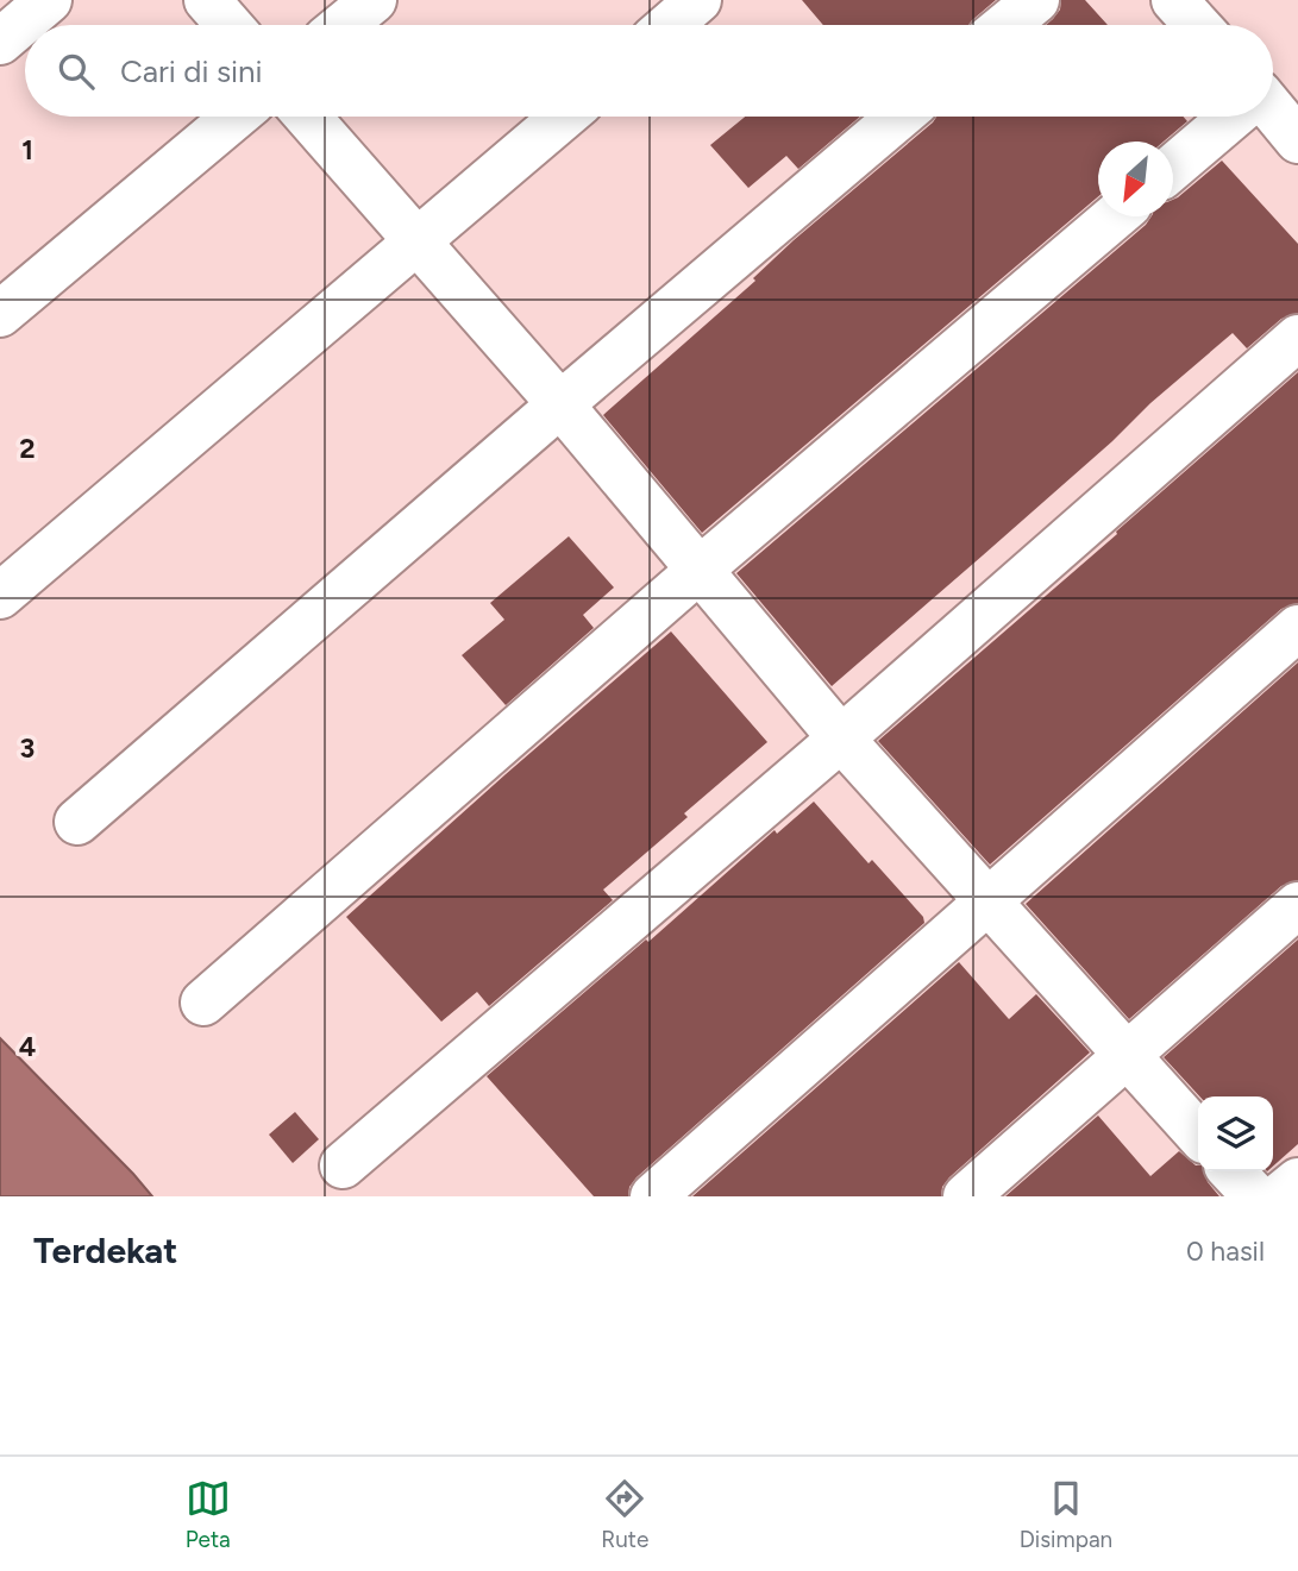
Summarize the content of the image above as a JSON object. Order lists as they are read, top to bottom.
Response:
{
  "north": "bottom left",
  "page": {
    "search": "Cari di sini",
    "heading": ["Terdekat", "0 hasil"],
    "nav": ["Peta", "Rute", "Disimpan"]
  },
  "grid": {
    "rows": [
      "1",
      "2",
      "3",
      "4"
    ]
  }
}
